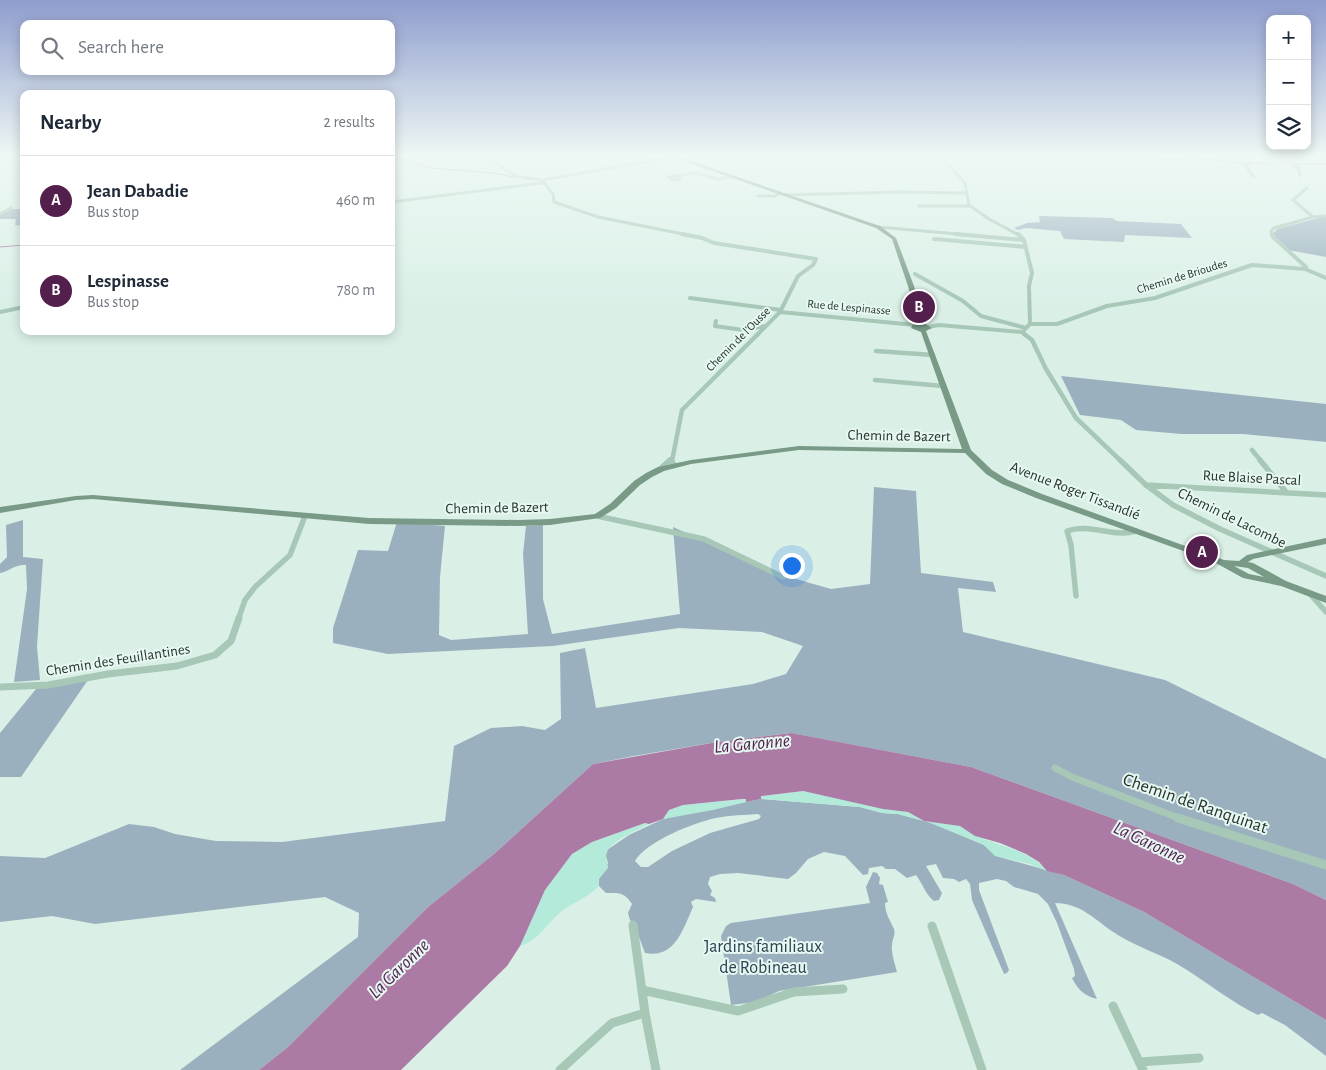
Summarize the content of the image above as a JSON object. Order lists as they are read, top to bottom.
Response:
{
  "streets": {
    "main road": ["Chemin de Bazert", "Avenue Roger Tissandié"],
    "street": [
      "Chemin de Brioudes",
      "Rue de Lespinasse",
      "Chemin de l'Ousse",
      "Rue Blaise Pascal",
      "Chemin de Lacombe",
      "Chemin des Feuillantines",
      "Chemin de Ranquinat"
    ]
  },
  "crossings": [
    ["Rue de Lespinasse", "Chemin de l'Ousse"],
    ["Rue de Lespinasse", "Avenue Roger Tissandié"],
    ["Chemin de l'Ousse", "Chemin de Bazert"],
    ["Chemin de Bazert", "Avenue Roger Tissandié"],
    ["Chemin de Bazert", "Chemin des Feuillantines"],
    ["Rue Blaise Pascal", "Chemin de Lacombe"]
  ],
  "water": ["La Garonne"],
  "parks": ["Jardins familiaux de Robineau"],
  "page": {
    "map_buttons": ["+", "−"],
    "search": "Search here",
    "heading": ["Nearby", "2 results"],
    "list": [
      {
        "mark": "A",
        "name": "Jean Dabadie",
        "note": "Bus stop",
        "value": "460 m"
      },
      {
        "mark": "B",
        "name": "Lespinasse",
        "note": "Bus stop",
        "value": "780 m"
      }
    ],
    "pins": ["B", "A"]
  }
}
